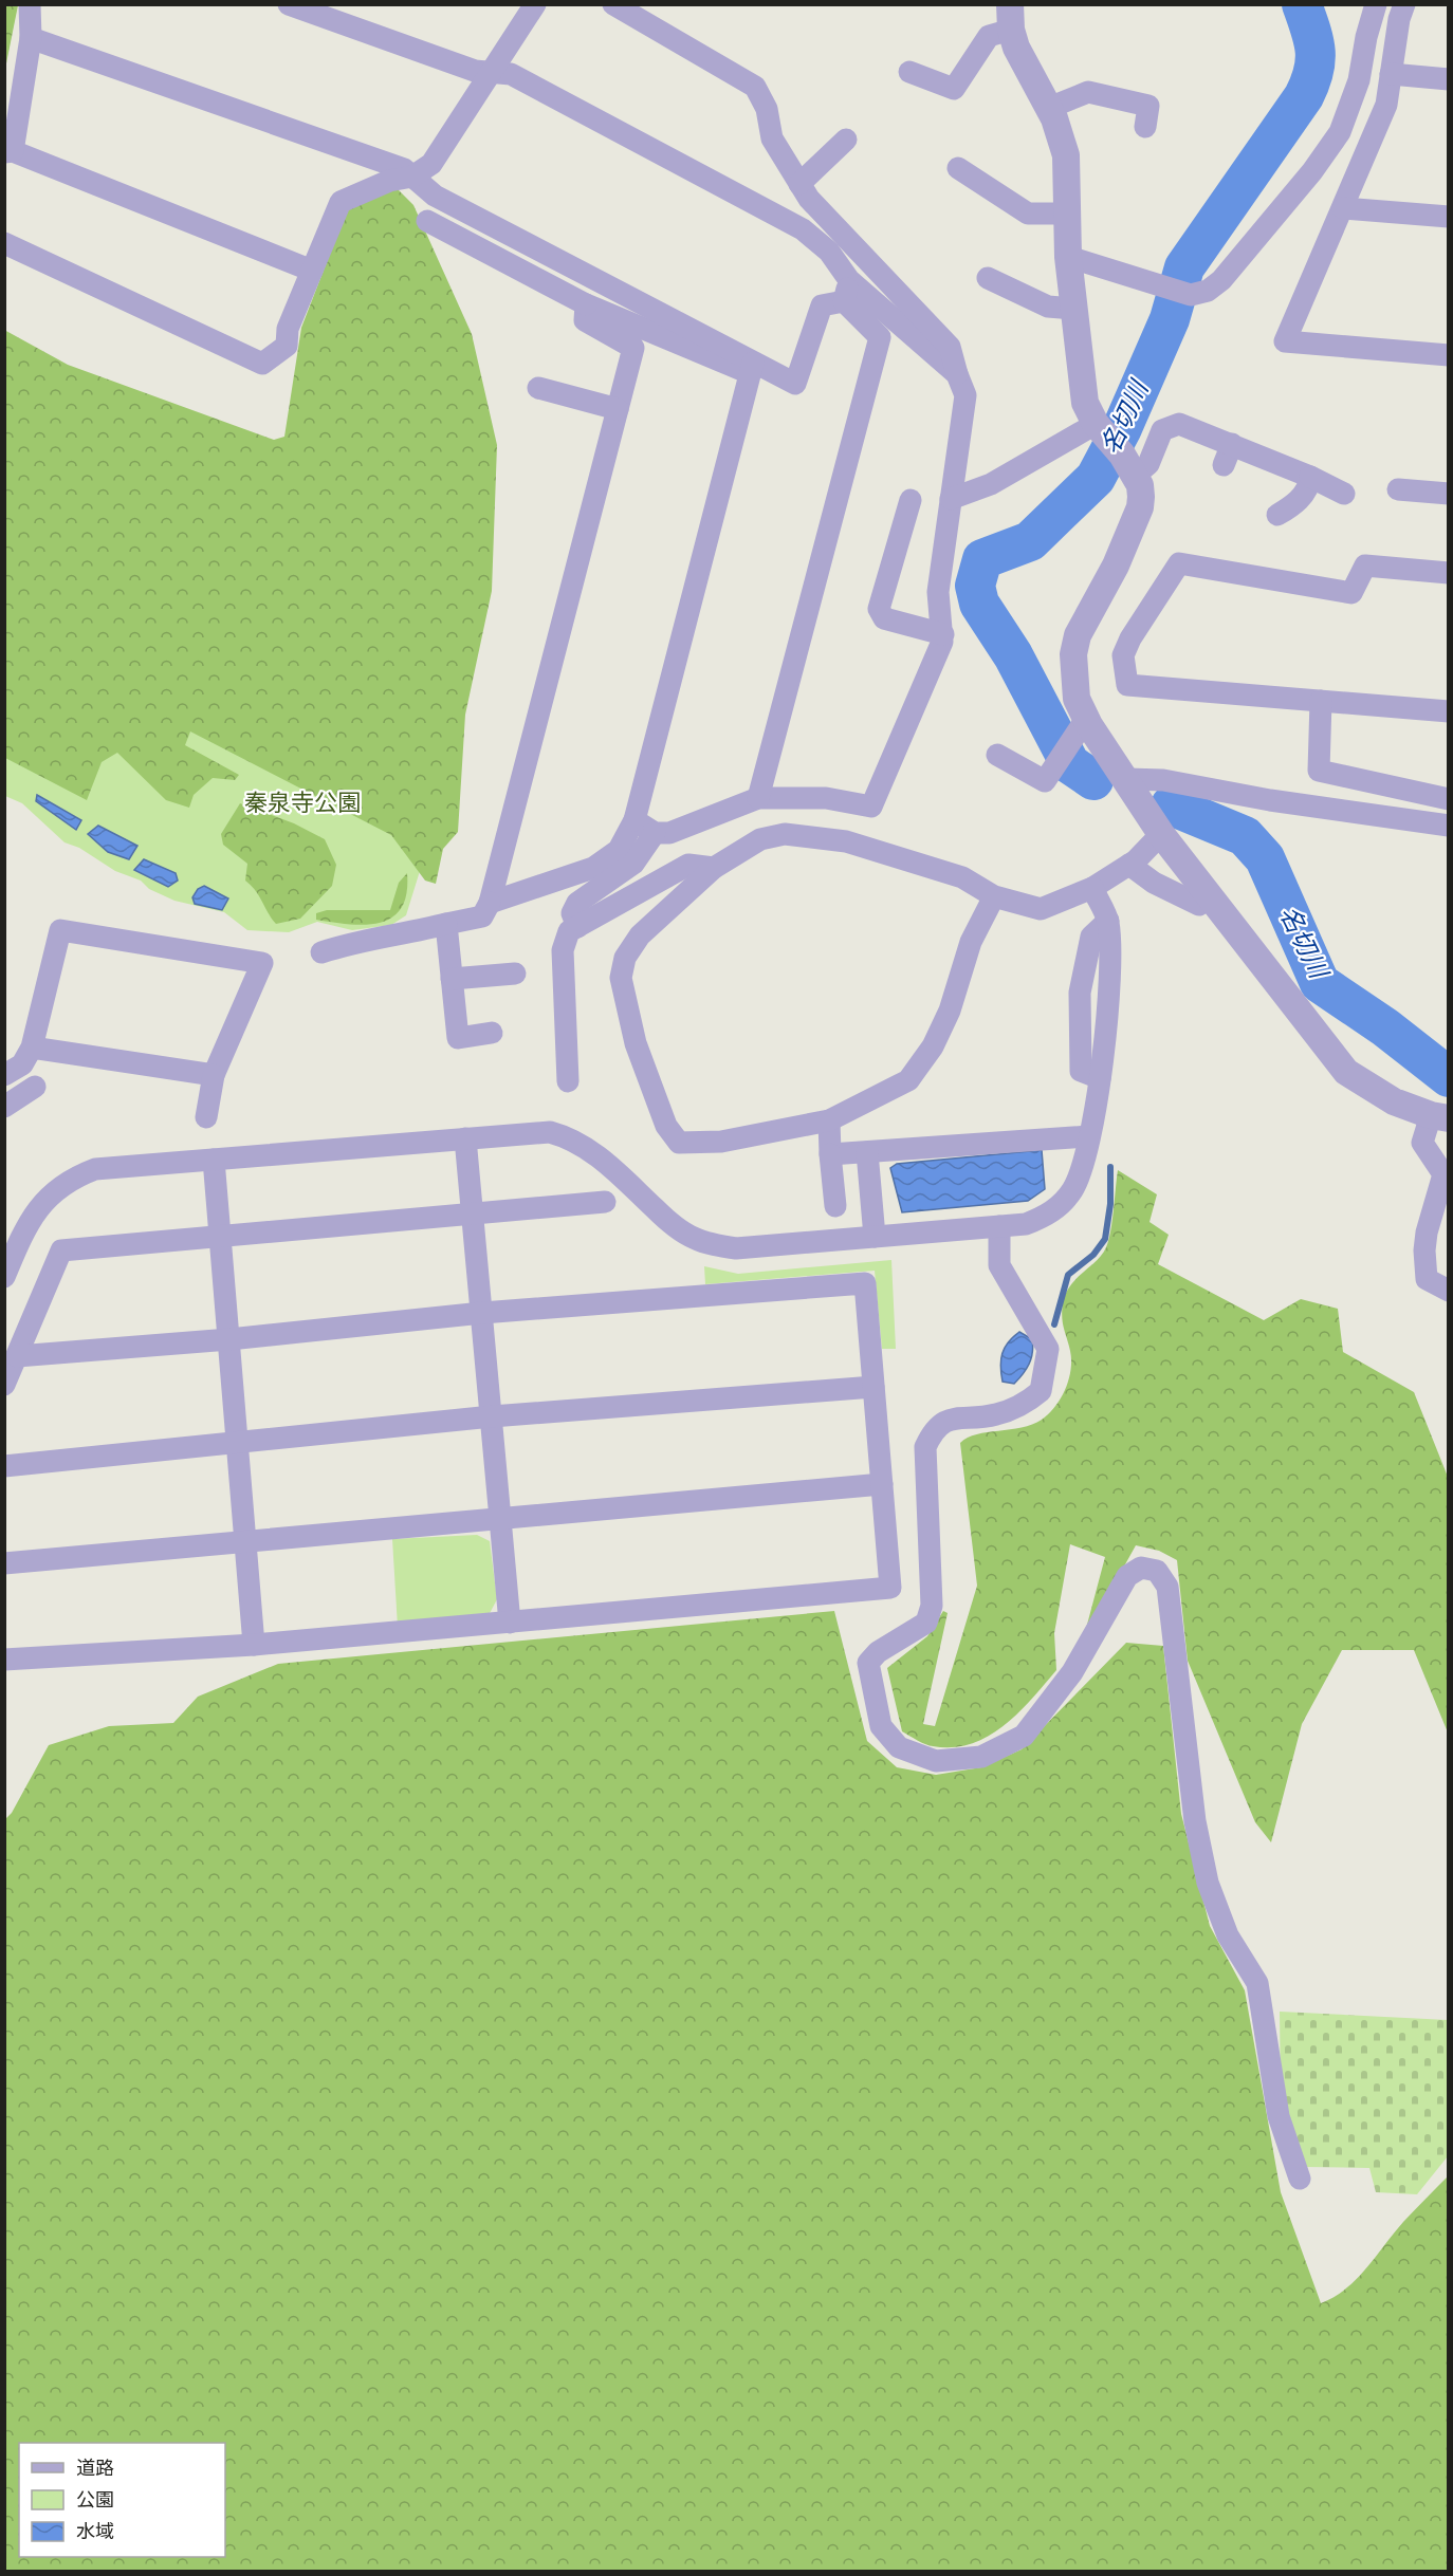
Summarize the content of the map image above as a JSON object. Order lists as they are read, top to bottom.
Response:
{
  "water": ["名切川"],
  "parks": ["秦泉寺公園"],
  "legend": ["道路", "公園", "水域"]
}
